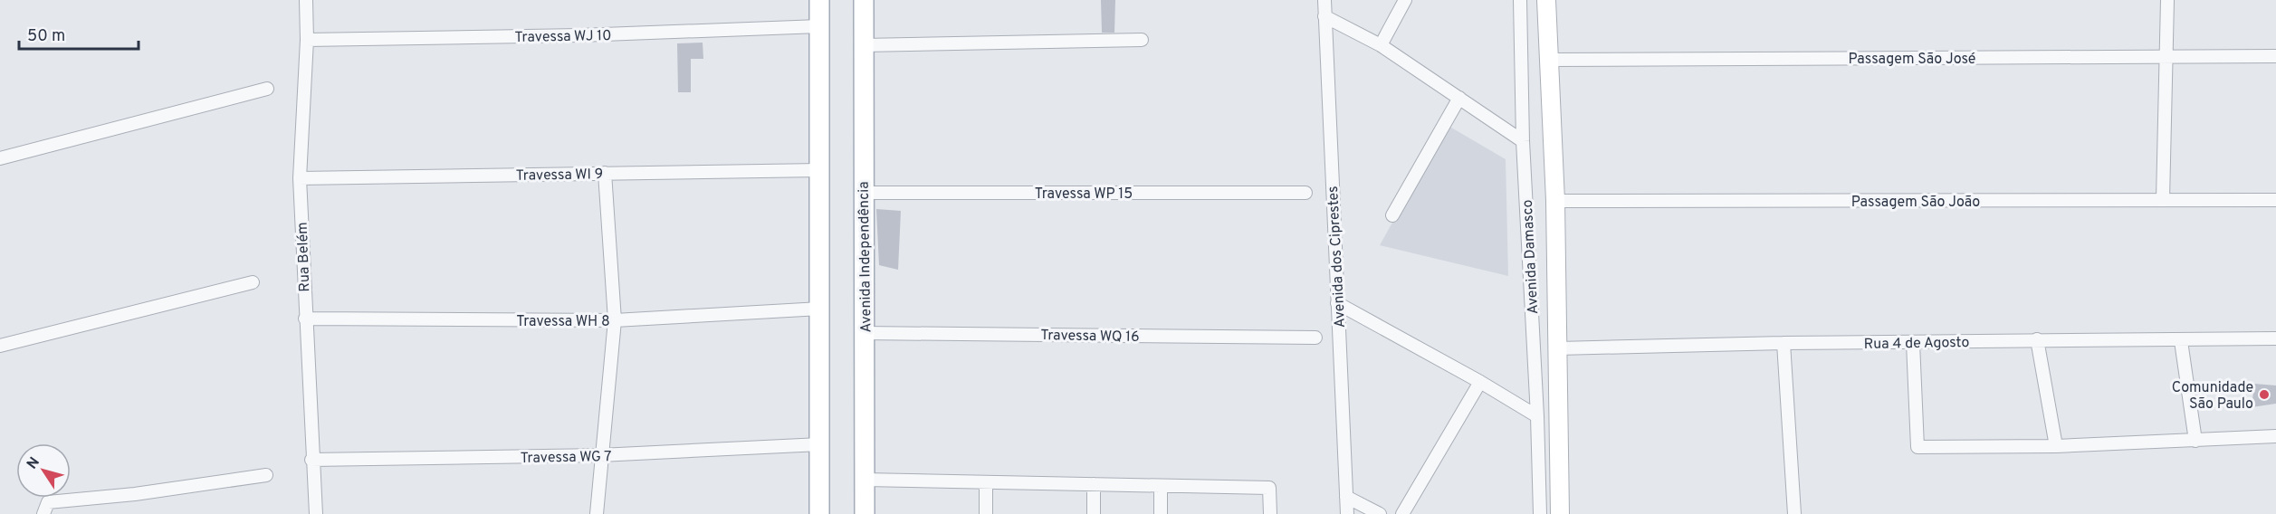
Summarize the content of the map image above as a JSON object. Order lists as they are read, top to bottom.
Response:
{
  "streets": {
    "main road": ["Avenida Independência"],
    "street": [
      "Travessa WJ 10",
      "Passagem São José",
      "Travessa WI 9",
      "Travessa WP 15",
      "Passagem São João",
      "Rua Belém",
      "Avenida dos Ciprestes",
      "Avenida Damasco",
      "Travessa WH 8",
      "Travessa WQ 16",
      "Rua 4 de Agosto",
      "Travessa WG 7"
    ]
  },
  "crossings": [
    ["Travessa WJ 10", "Rua Belém"],
    ["Passagem São José", "Avenida Damasco"],
    ["Travessa WI 9", "Rua Belém"],
    ["Travessa WP 15", "Avenida Independência"],
    ["Passagem São João", "Avenida Damasco"],
    ["Rua Belém", "Travessa WH 8"],
    ["Rua Belém", "Travessa WG 7"],
    ["Avenida Independência", "Travessa WQ 16"],
    ["Avenida Damasco", "Rua 4 de Agosto"]
  ],
  "places": ["Comunidade São Paulo"],
  "scale_bar": "50 m",
  "north": "top left"
}
